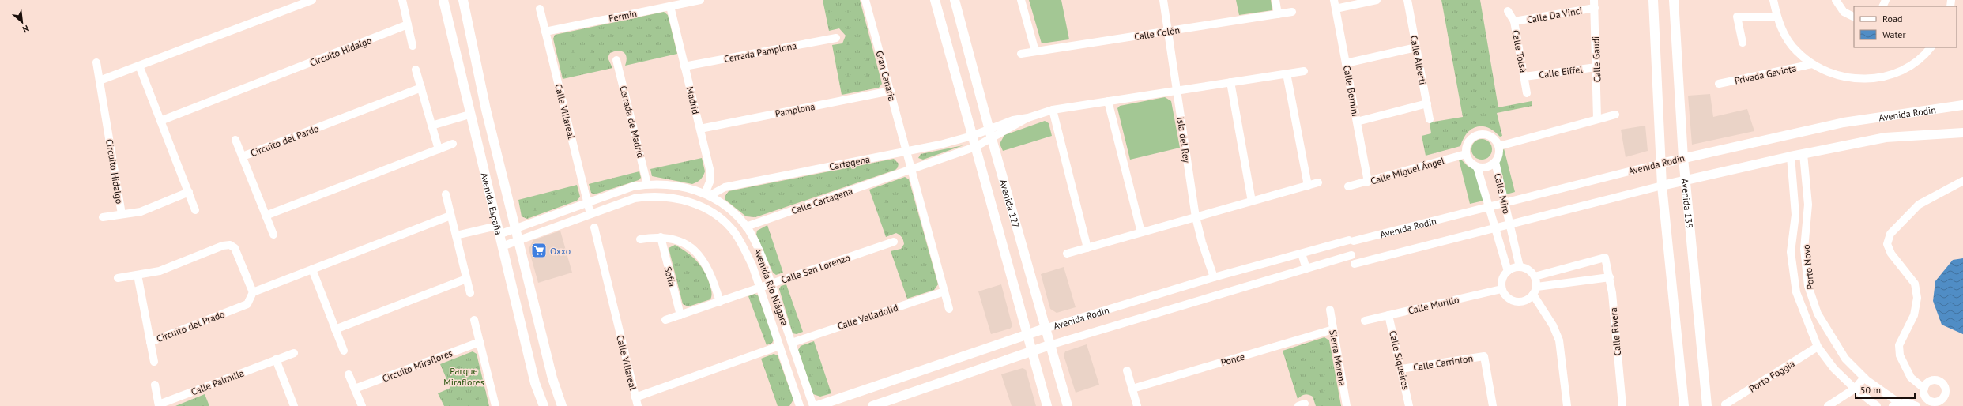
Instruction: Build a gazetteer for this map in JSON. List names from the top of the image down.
{
  "streets": {
    "main road": [
      "Avenida Rodin",
      "Avenida 135",
      "Avenida España",
      "Avenida 127"
    ],
    "street": [
      "Calle Da Vinci",
      "Fermin",
      "Calle Colón",
      "Circuito Hidalgo",
      "Calle Tolsá",
      "Cerrada Pamplona",
      "Calle Gaudi",
      "Calle Alberti",
      "Calle Eiffel",
      "Privada Gaviota",
      "Gran Canaria",
      "Calle Bernini",
      "Madrid",
      "Pamplona",
      "Calle Villareal",
      "Cerrada de Madrid",
      "Isla del Rey",
      "Circuito del Pardo",
      "Cartagena",
      "Calle Miguel Ángel",
      "Calle Miro",
      "Calle Cartagena",
      "Porto Novo",
      "Calle San Lorenzo",
      "Sofía",
      "Avenida Río Niágara",
      "Calle Murillo",
      "Calle Valladolid",
      "Circuito del Prado",
      "Calle Rivera",
      "Sierra Morena",
      "Ponce",
      "Calle Siqueiros",
      "Calle Carrinton",
      "Circuito Miraflores",
      "Porto Foggia",
      "Calle Palmilla"
    ]
  },
  "crossings": [
    ["Calle Da Vinci", "Calle Tolsá"],
    ["Calle Da Vinci", "Calle Gaudi"],
    ["Fermin", "Madrid"],
    ["Fermin", "Calle Villareal"],
    ["Calle Colón", "Isla del Rey"],
    ["Calle Tolsá", "Calle Eiffel"],
    ["Cerrada Pamplona", "Madrid"],
    ["Calle Gaudi", "Calle Eiffel"],
    ["Gran Canaria", "Pamplona"],
    ["Gran Canaria", "Cartagena"],
    ["Gran Canaria", "Calle Cartagena"],
    ["Calle Bernini", "Calle Miguel Ángel"],
    ["Madrid", "Pamplona"],
    ["Madrid", "Cartagena"],
    ["Madrid", "Avenida Río Niágara"],
    ["Calle Villareal", "Avenida Río Niágara"],
    ["Avenida Rodin", "Isla del Rey"],
    ["Avenida Rodin", "Calle Miro"],
    ["Avenida Rodin", "Avenida 135"],
    ["Avenida Rodin", "Avenida 127"],
    ["Cerrada de Madrid", "Avenida Río Niágara"],
    ["Cartagena", "Avenida 127"],
    ["Cartagena", "Avenida Río Niágara"],
    ["Calle Miguel Ángel", "Calle Miro"],
    ["Calle Miro", "Calle Murillo"],
    ["Calle Miro", "Calle Rivera"],
    ["Calle Cartagena", "Avenida Río Niágara"],
    ["Avenida España", "Avenida Río Niágara"],
    ["Porto Novo", "Porto Foggia"],
    ["Calle San Lorenzo", "Sofía"],
    ["Calle San Lorenzo", "Avenida Río Niágara"],
    ["Avenida Río Niágara", "Calle Valladolid"],
    ["Calle Murillo", "Calle Rivera"],
    ["Calle Murillo", "Calle Siqueiros"],
    ["Sierra Morena", "Ponce"],
    ["Calle Siqueiros", "Calle Carrinton"]
  ],
  "parks": ["Parque Miraflores"],
  "places": {
    "supermarket": ["Oxxo"]
  },
  "legend": ["Road", "Water"],
  "scale_bar": "50 m",
  "north": "bottom right"
}
